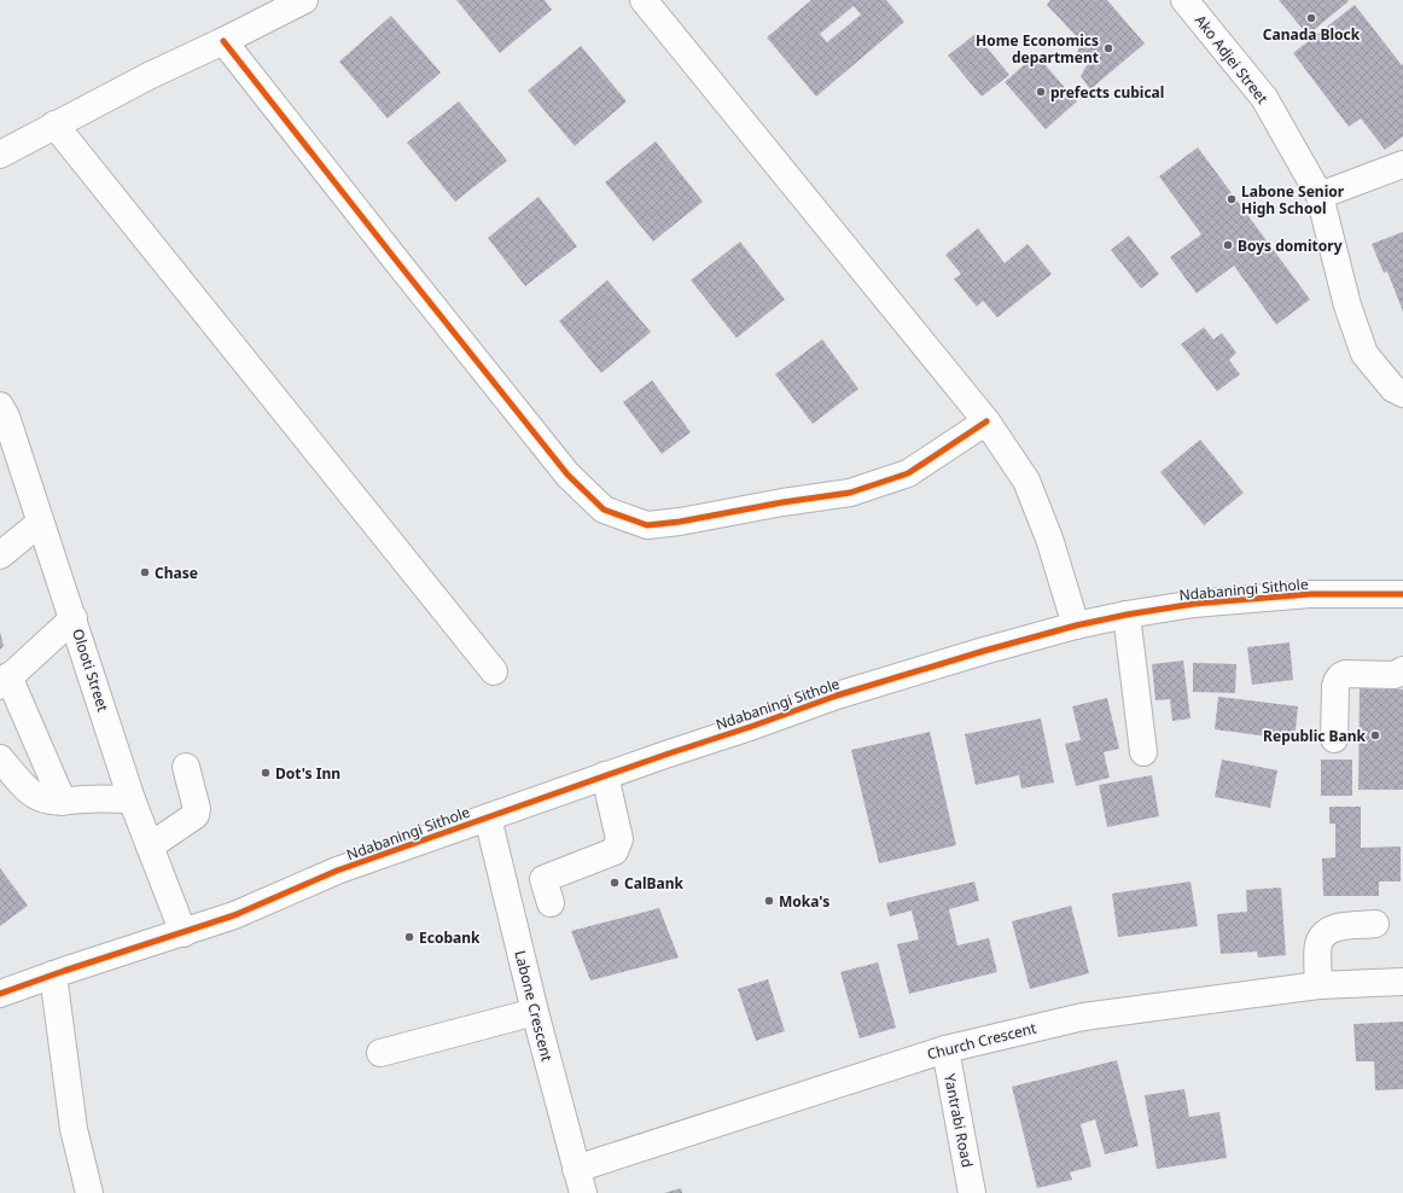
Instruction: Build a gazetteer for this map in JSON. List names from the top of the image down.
{
  "streets": {
    "street": [
      "Ako Adjei Street",
      "Ndabaningi Sithole",
      "Olooti Street",
      "Labone Crescent",
      "Church Crescent",
      "Yantrabi Road"
    ]
  },
  "crossings": [
    ["Ndabaningi Sithole", "Olooti Street"],
    ["Ndabaningi Sithole", "Labone Crescent"],
    ["Labone Crescent", "Church Crescent"],
    ["Church Crescent", "Yantrabi Road"]
  ],
  "places": [
    "Canada Block",
    "Home Economics department",
    "prefects cubical",
    "Labone Senior High School",
    "Boys domitory",
    "Chase",
    "Republic Bank",
    "Dot's Inn",
    "CalBank",
    "Moka's",
    "Ecobank"
  ]
}
